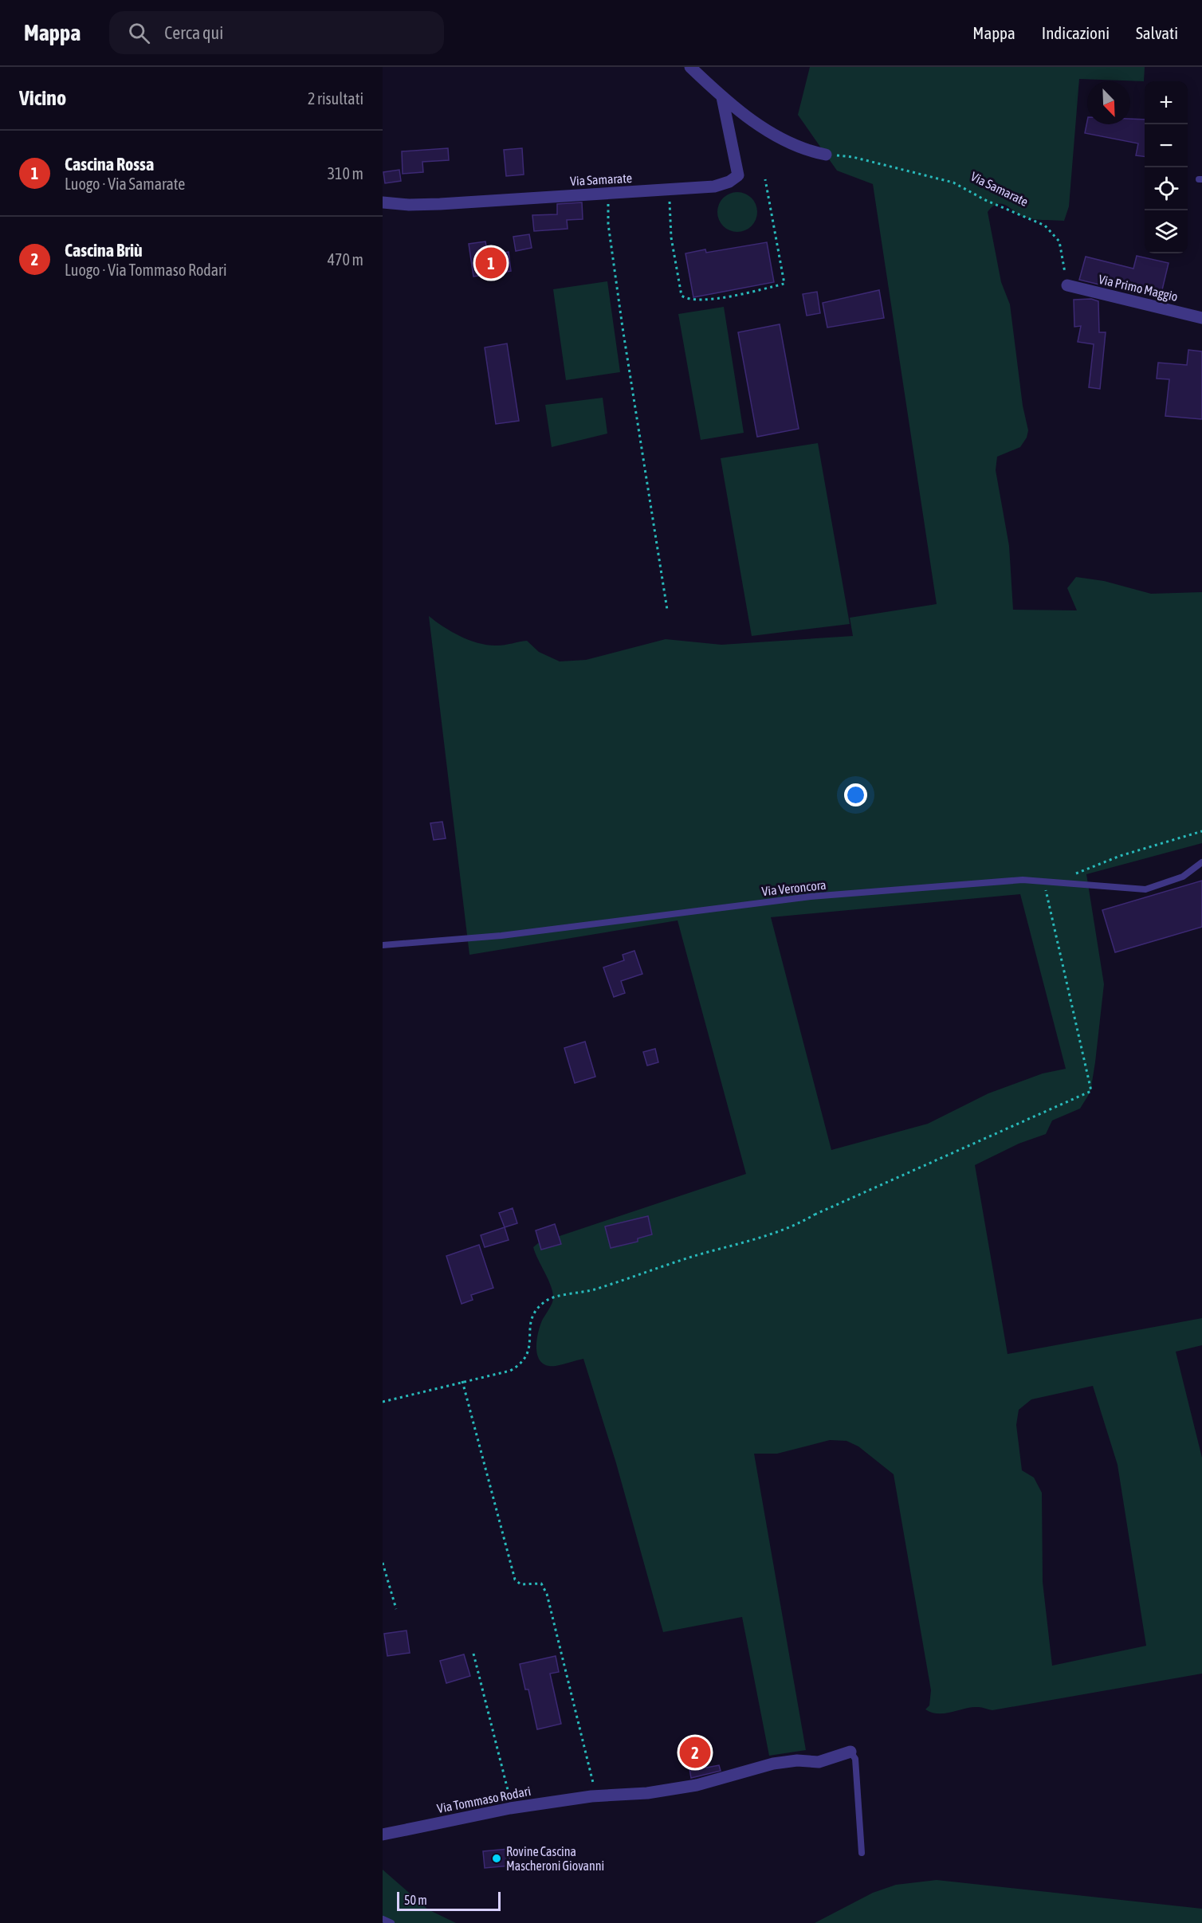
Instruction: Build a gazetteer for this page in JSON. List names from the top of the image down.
{
  "streets": {
    "street": ["Via Samarate", "Via Primo Maggio", "Via Tommaso Rodari"],
    "lane": ["Via Veroncora"]
  },
  "crossings": [
    ["Via Samarate", "Via Primo Maggio"]
  ],
  "places": ["Rovine Cascina Mascheroni Giovanni"],
  "scale_bar": "50 m",
  "north": "bottom right",
  "page": {
    "header": "Mappa",
    "search": "Cerca qui",
    "nav": ["Mappa", "Indicazioni", "Salvati"],
    "heading": ["Vicino", "2 risultati"],
    "map_buttons": ["+", "−"],
    "list": [
      {
        "mark": "1",
        "name": "Cascina Rossa",
        "note": "Luogo · Via Samarate",
        "value": "310 m"
      },
      {
        "mark": "2",
        "name": "Cascina Briù",
        "note": "Luogo · Via Tommaso Rodari",
        "value": "470 m"
      }
    ],
    "pins": ["1", "2"],
    "scale": "50 m"
  }
}
